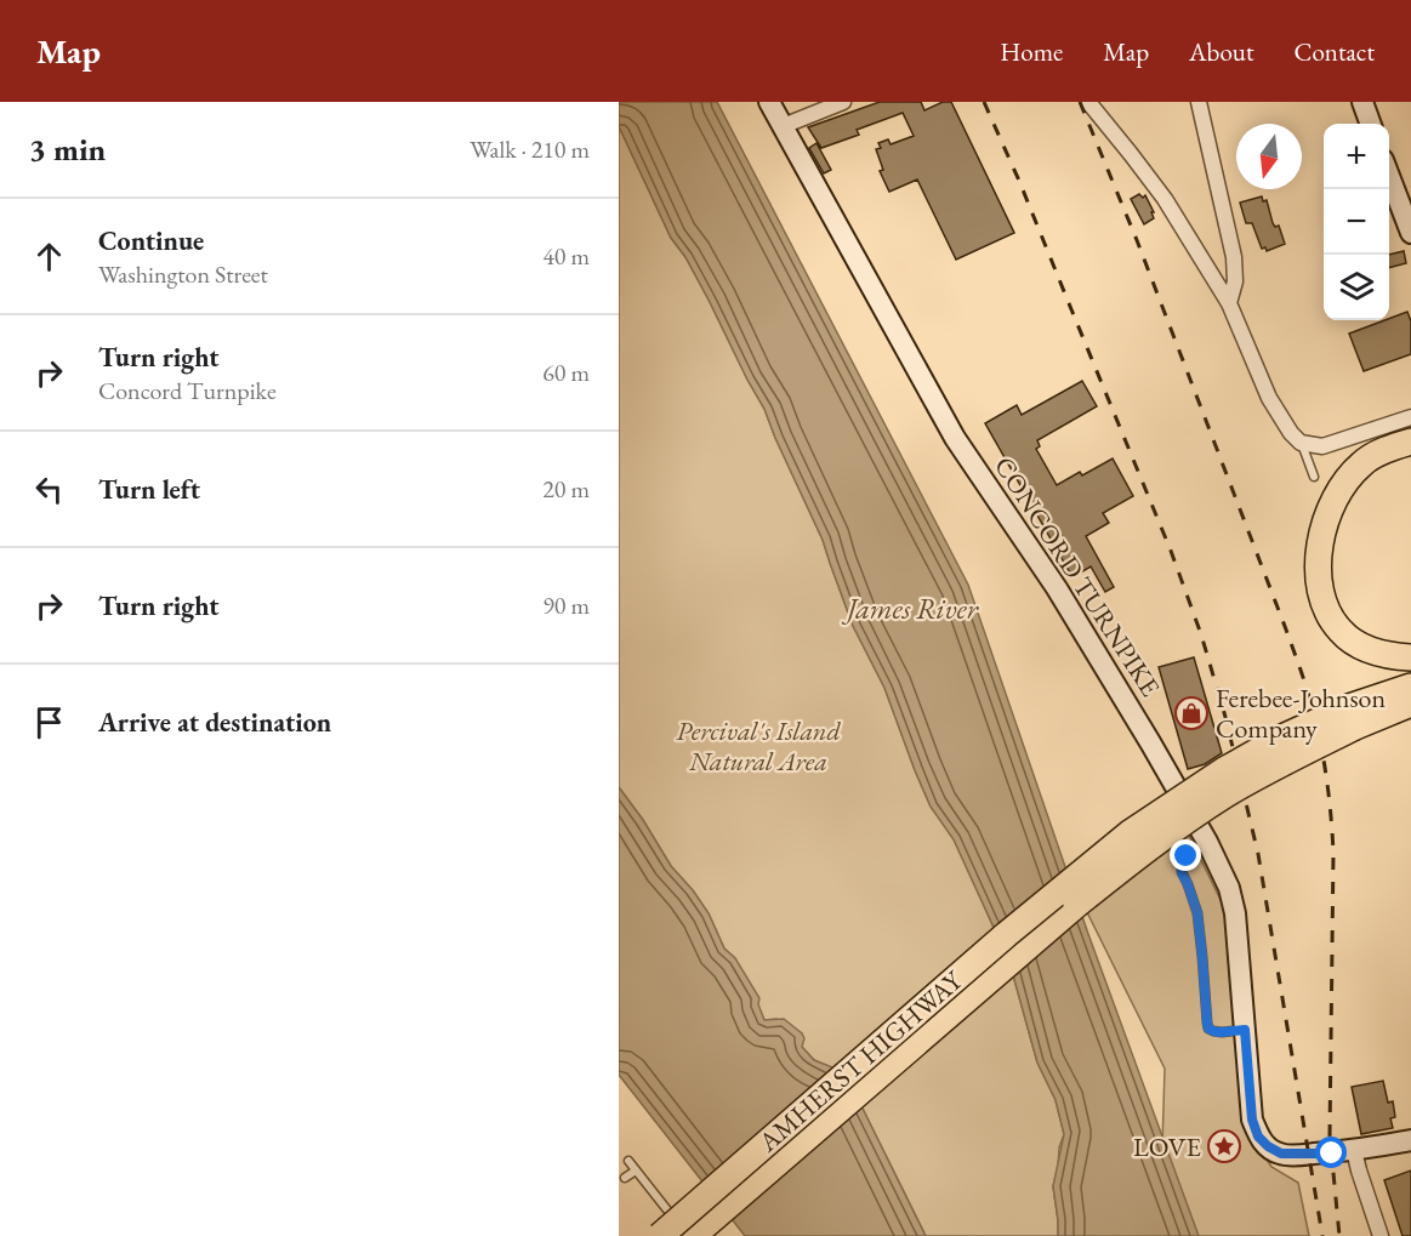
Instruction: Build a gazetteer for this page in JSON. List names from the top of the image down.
{
  "streets": {
    "highway": ["AMHERST HIGHWAY"],
    "street": ["CONCORD TURNPIKE"]
  },
  "water": ["James River"],
  "parks": ["Percival's Island Natural Area"],
  "places": {
    "shop": ["Ferebee-Johnson Company"],
    "place": ["LOVE"]
  },
  "north": "bottom",
  "page": {
    "header": "Map",
    "nav": [
      "Home",
      "Map",
      "About",
      "Contact"
    ],
    "heading": ["3 min", "Walk · 210 m"],
    "map_buttons": ["+", "−"],
    "list": [
      ["Continue", "Washington Street", "40 m"],
      ["Turn right", "Concord Turnpike", "60 m"],
      ["Turn left", "20 m"],
      ["Turn right", "90 m"],
      "Arrive at destination"
    ]
  }
}
